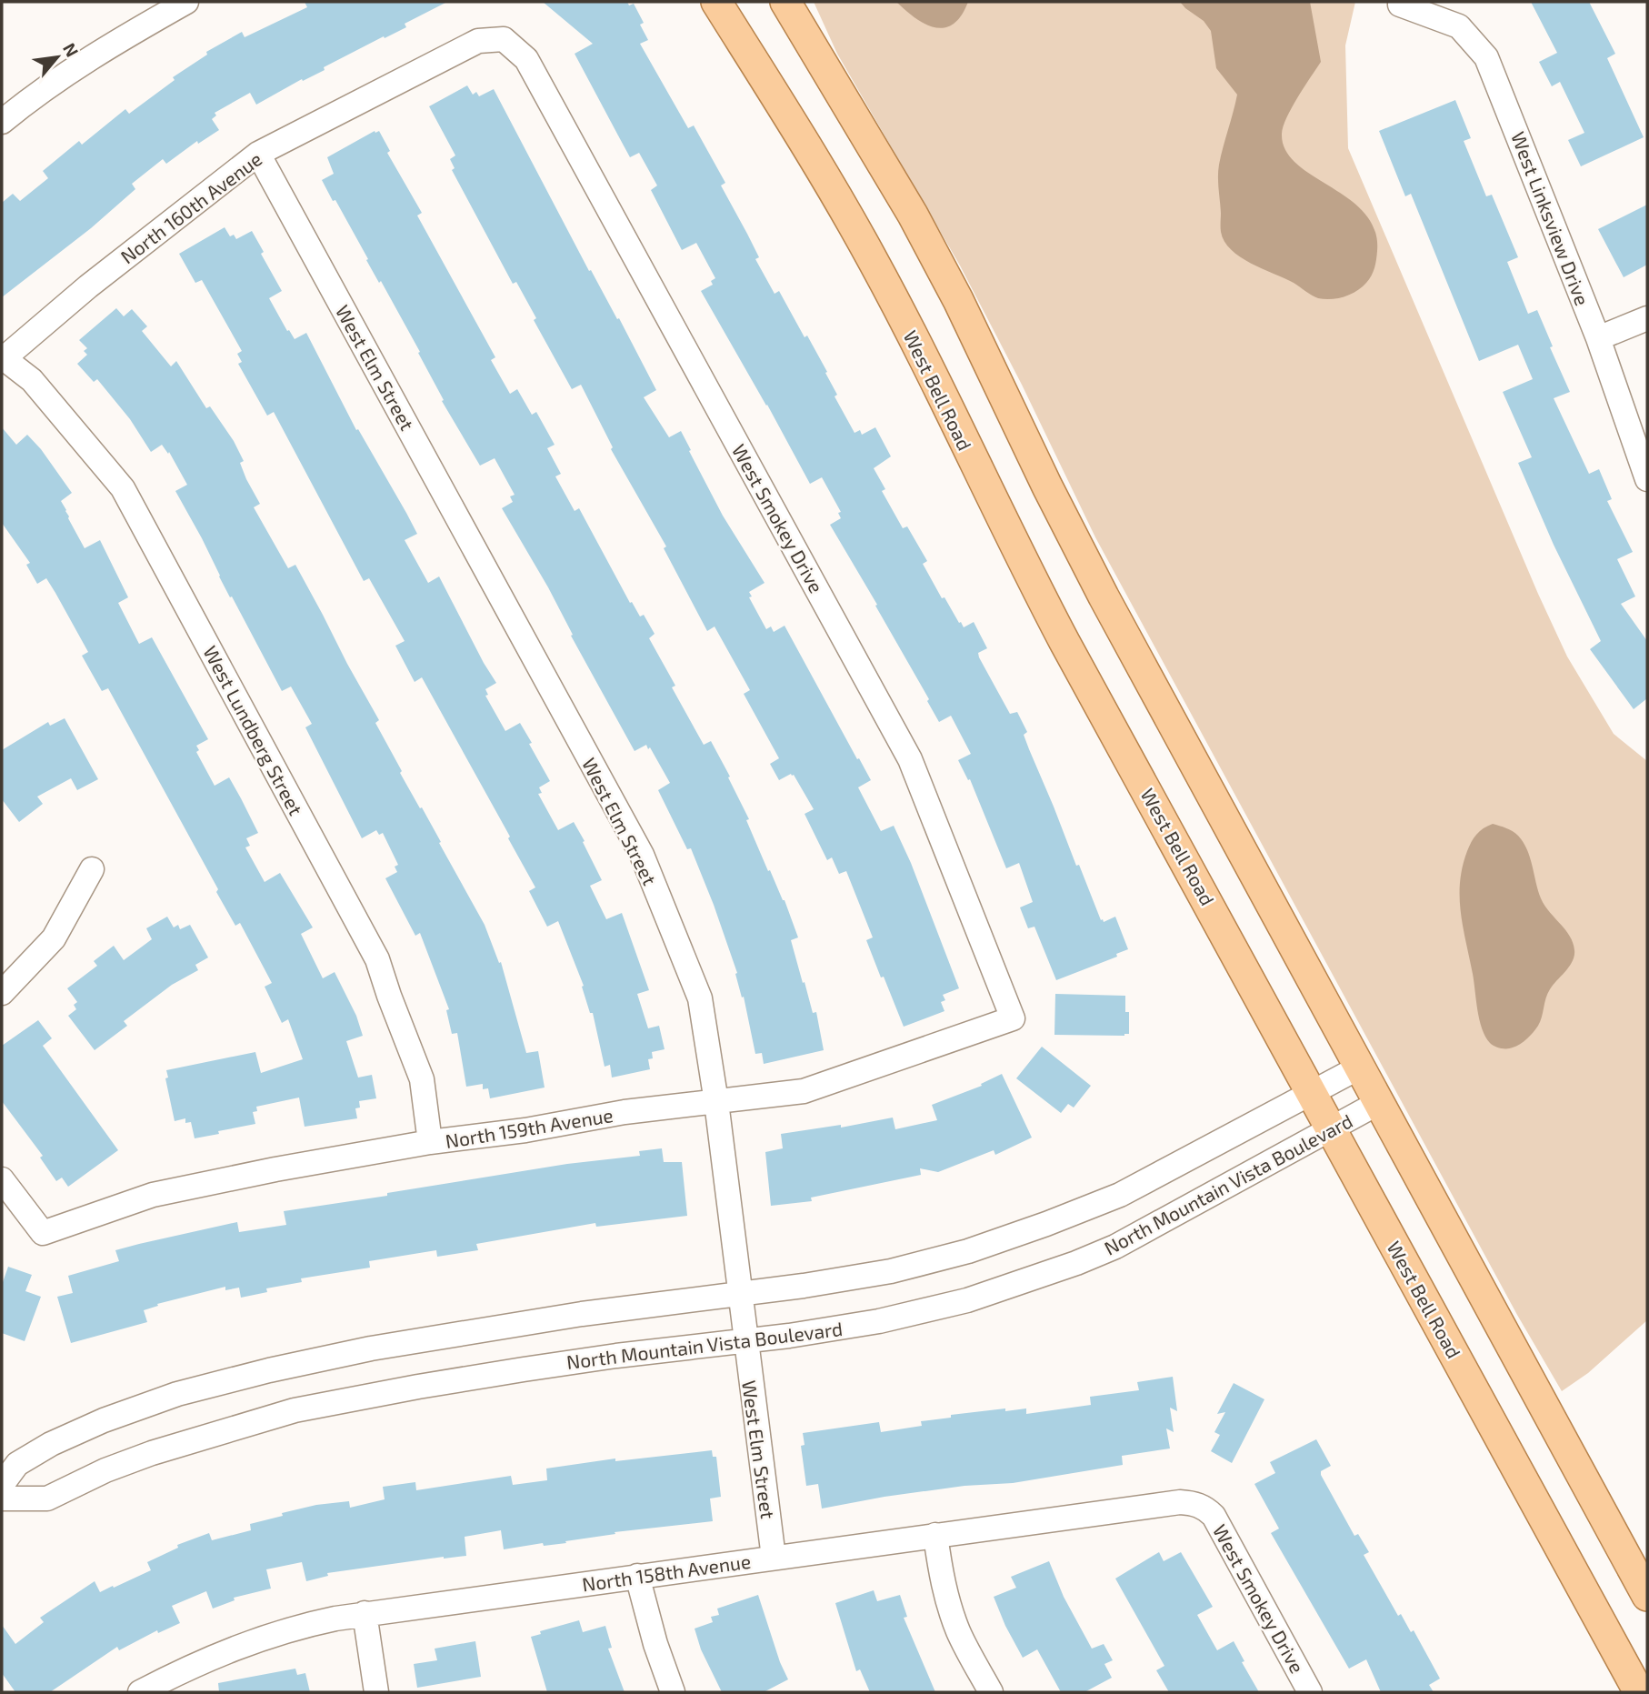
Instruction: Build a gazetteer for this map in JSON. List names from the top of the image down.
{
  "streets": {
    "main road": ["West Bell Road"],
    "street": [
      "North 160th Avenue",
      "West Linksview Drive",
      "West Elm Street",
      "West Smokey Drive",
      "West Lundberg Street",
      "North 159th Avenue",
      "North Mountain Vista Boulevard",
      "North 158th Avenue"
    ]
  },
  "crossings": [
    ["North 160th Avenue", "West Elm Street"],
    ["North 160th Avenue", "West Smokey Drive"],
    ["North 160th Avenue", "West Lundberg Street"],
    ["West Elm Street", "North 159th Avenue"],
    ["West Elm Street", "North Mountain Vista Boulevard"],
    ["West Elm Street", "North 158th Avenue"],
    ["West Bell Road", "North Mountain Vista Boulevard"],
    ["West Smokey Drive", "North 159th Avenue"],
    ["West Smokey Drive", "North 158th Avenue"],
    ["West Lundberg Street", "North 159th Avenue"]
  ],
  "north": "top right"
}
